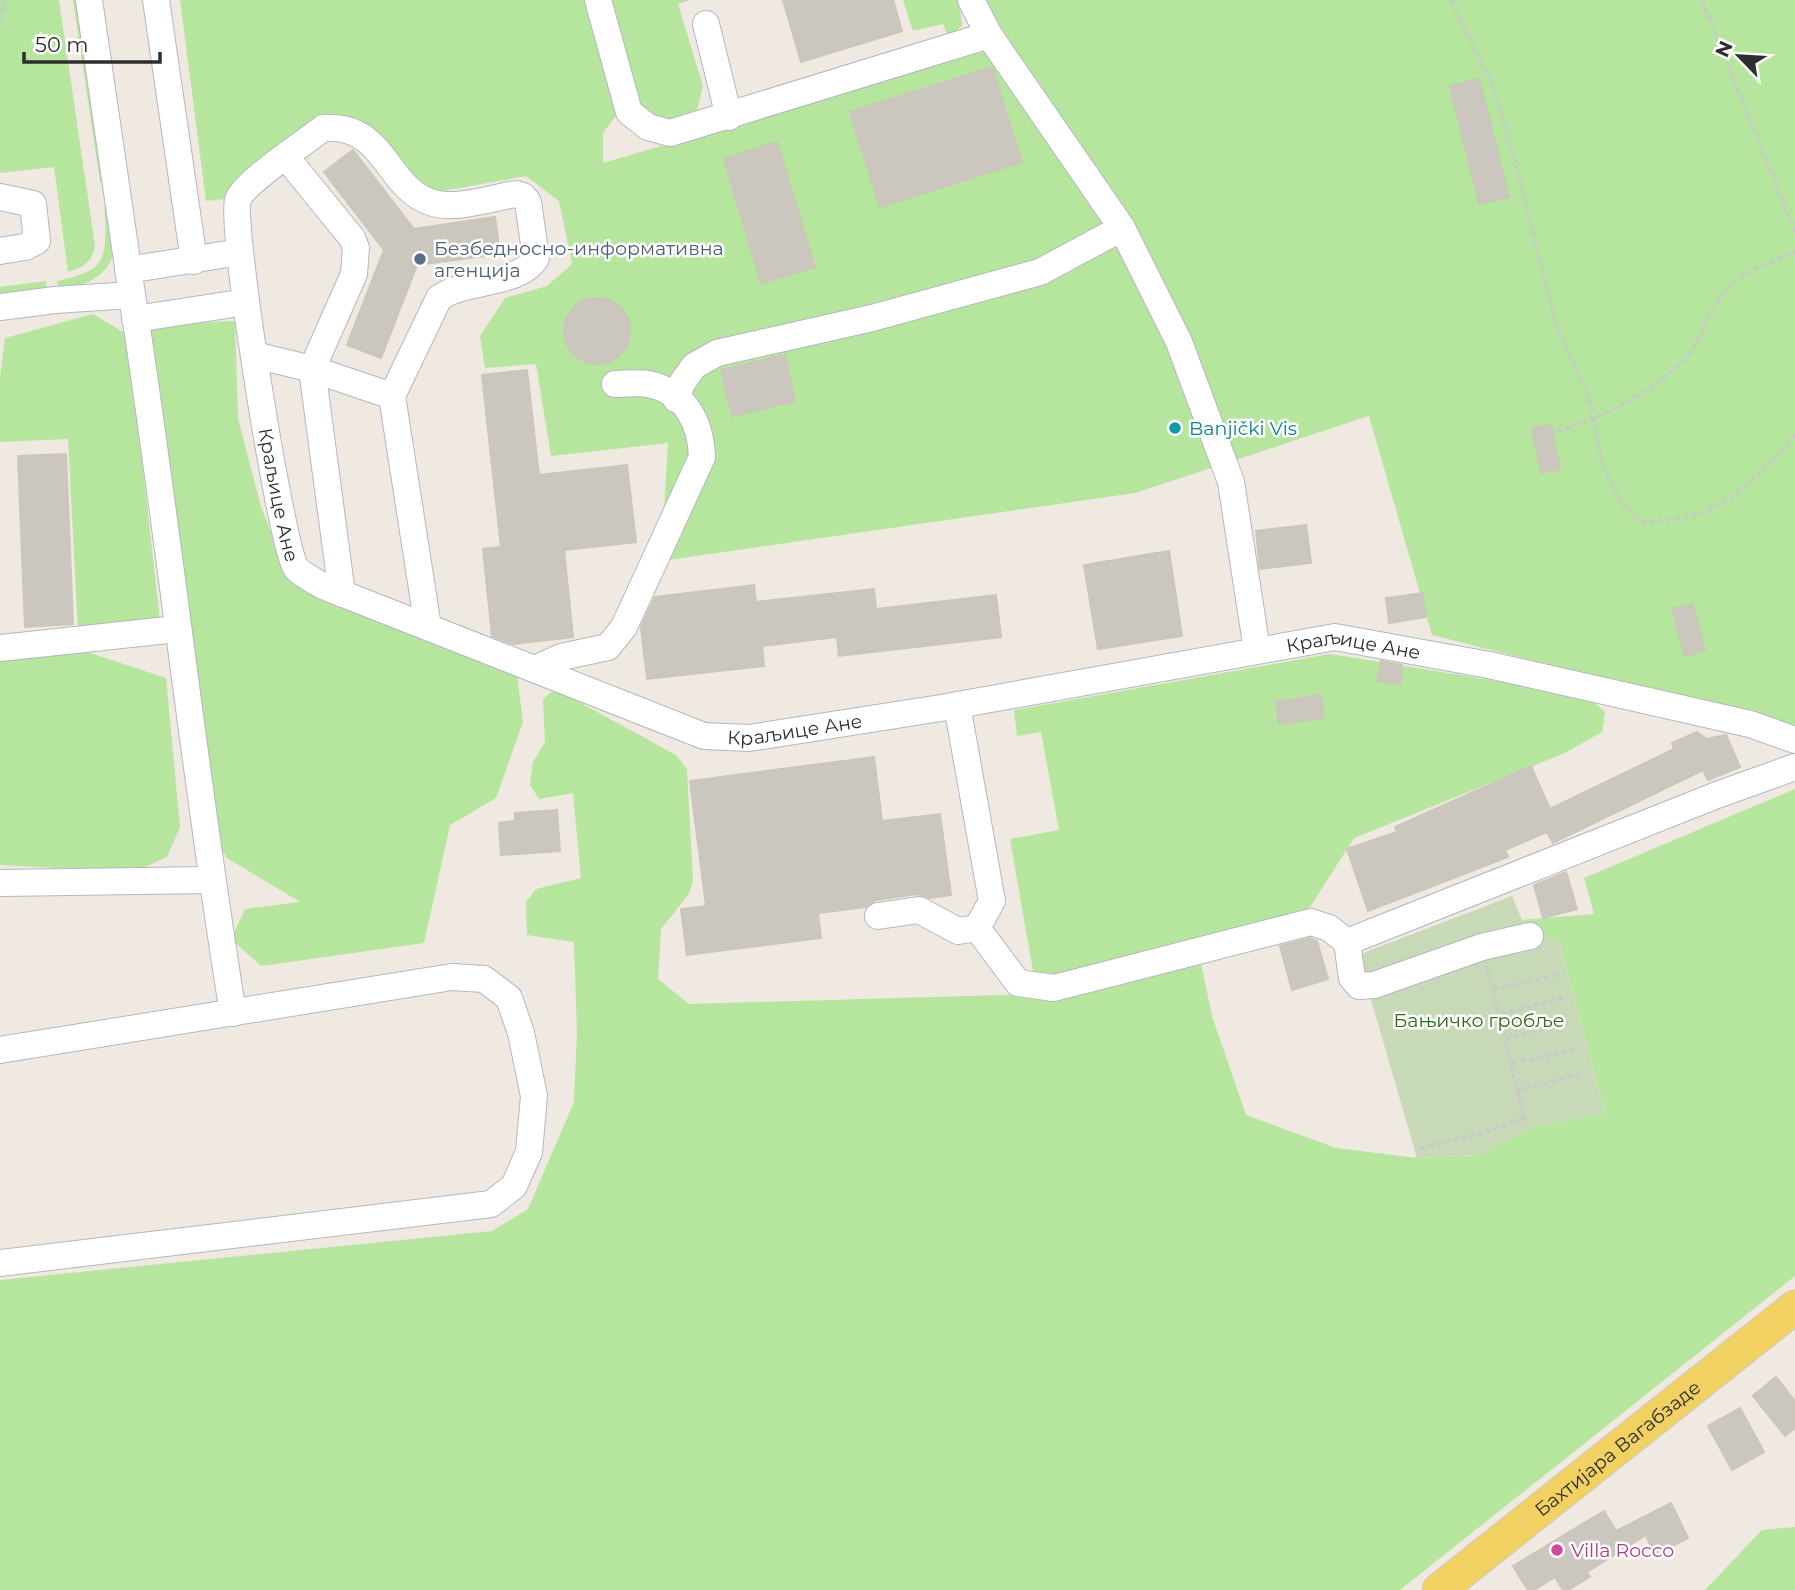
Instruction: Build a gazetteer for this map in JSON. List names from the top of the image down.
{
  "streets": {
    "main road": ["Бахтијара Вагабзаде"],
    "street": ["Краљице Ане"]
  },
  "parks": ["Бањичко гробље"],
  "places": ["Безбедносно-информативна агенција", "Banjički Vis", "Villa Rocco"],
  "scale_bar": "50 m",
  "north": "top left"
}
